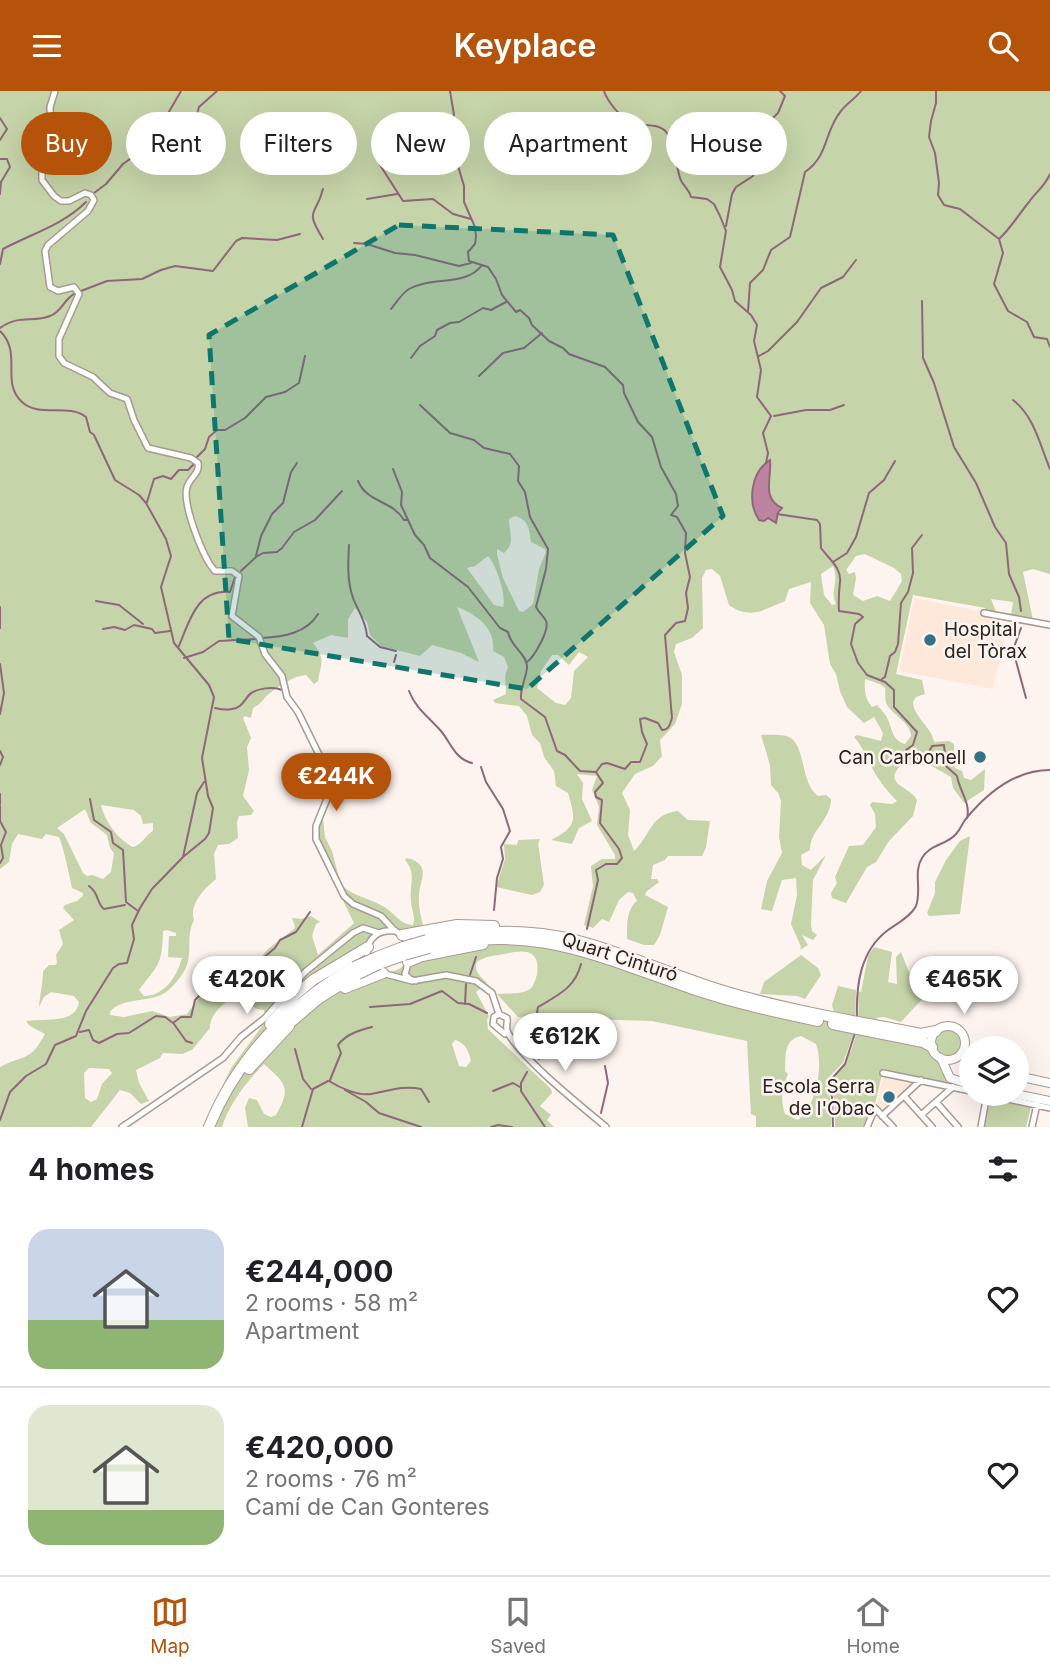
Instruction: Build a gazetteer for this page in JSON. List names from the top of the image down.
{
  "streets": {
    "highway": ["Quart Cinturó"]
  },
  "places": ["Hospital del Tòrax", "Can Carbonell", "Escola Serra de l'Obac"],
  "page": {
    "header": "Keyplace",
    "chip": [
      "Buy",
      "Rent",
      "Filters",
      "New",
      "Apartment",
      "House"
    ],
    "price": [
      "€244K",
      "€420K",
      "€465K",
      "€612K"
    ],
    "heading": "4 homes",
    "list": [
      {
        "name": "€244,000",
        "note": "2 rooms · 58 m² · Apartment"
      },
      {
        "name": "€420,000",
        "note": "2 rooms · 76 m² · Camí de Can Gonteres"
      }
    ],
    "tabs": ["Map", "Saved", "Home"]
  }
}
